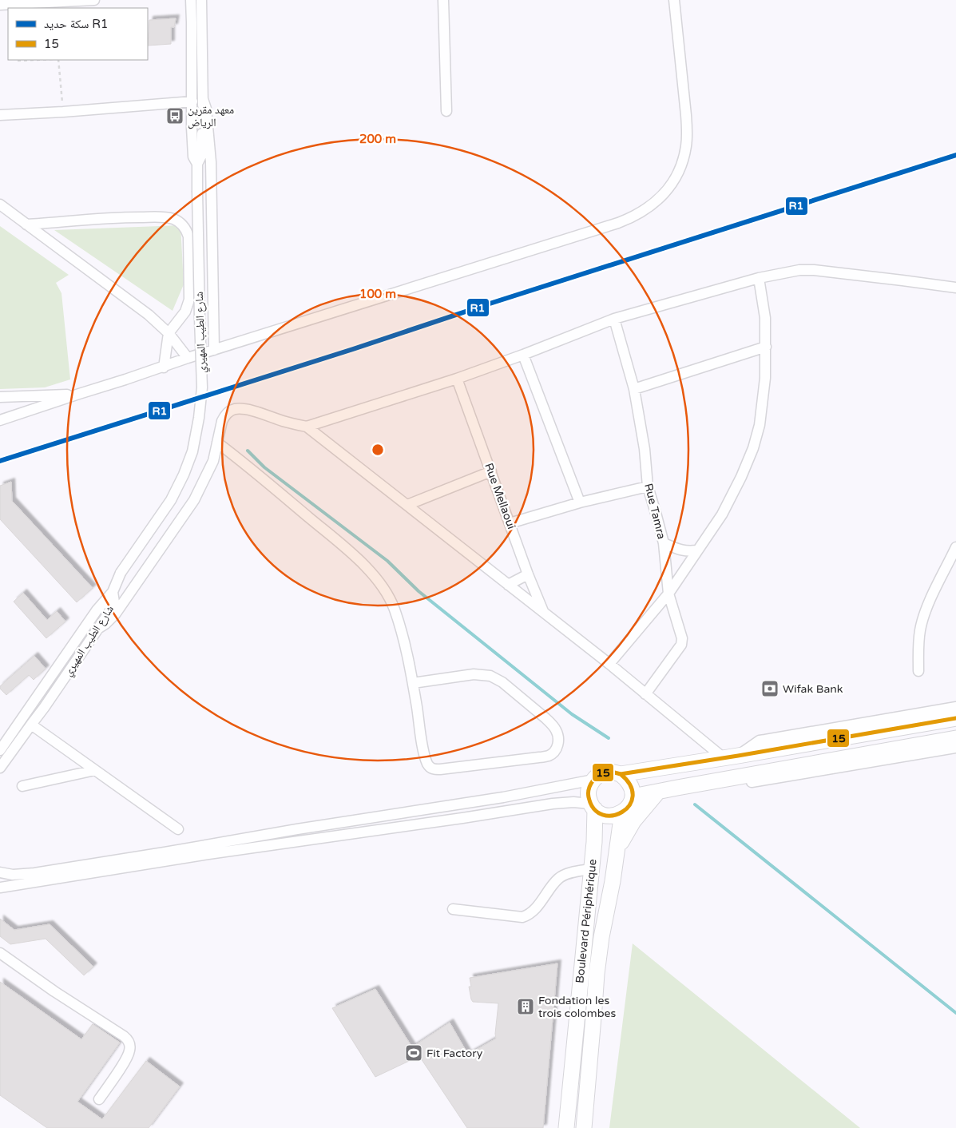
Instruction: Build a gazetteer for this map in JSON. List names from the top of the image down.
{
  "streets": {
    "highway": ["Boulevard Périphérique"],
    "street": ["شارع الطيب المهيري", "Rue Mellaoui", "Rue Tamra"]
  },
  "places": {
    "bus stop": ["معهد مقرين الرياض"],
    "bank": ["Wifak Bank"],
    "building": ["Fondation les trois colombes"],
    "sports": ["Fit Factory"]
  },
  "lines": ["rail line R1", "transit line 15"],
  "legend": ["سكة حديد R1", "15"],
  "rings": ["200 m", "100 m"]
}
